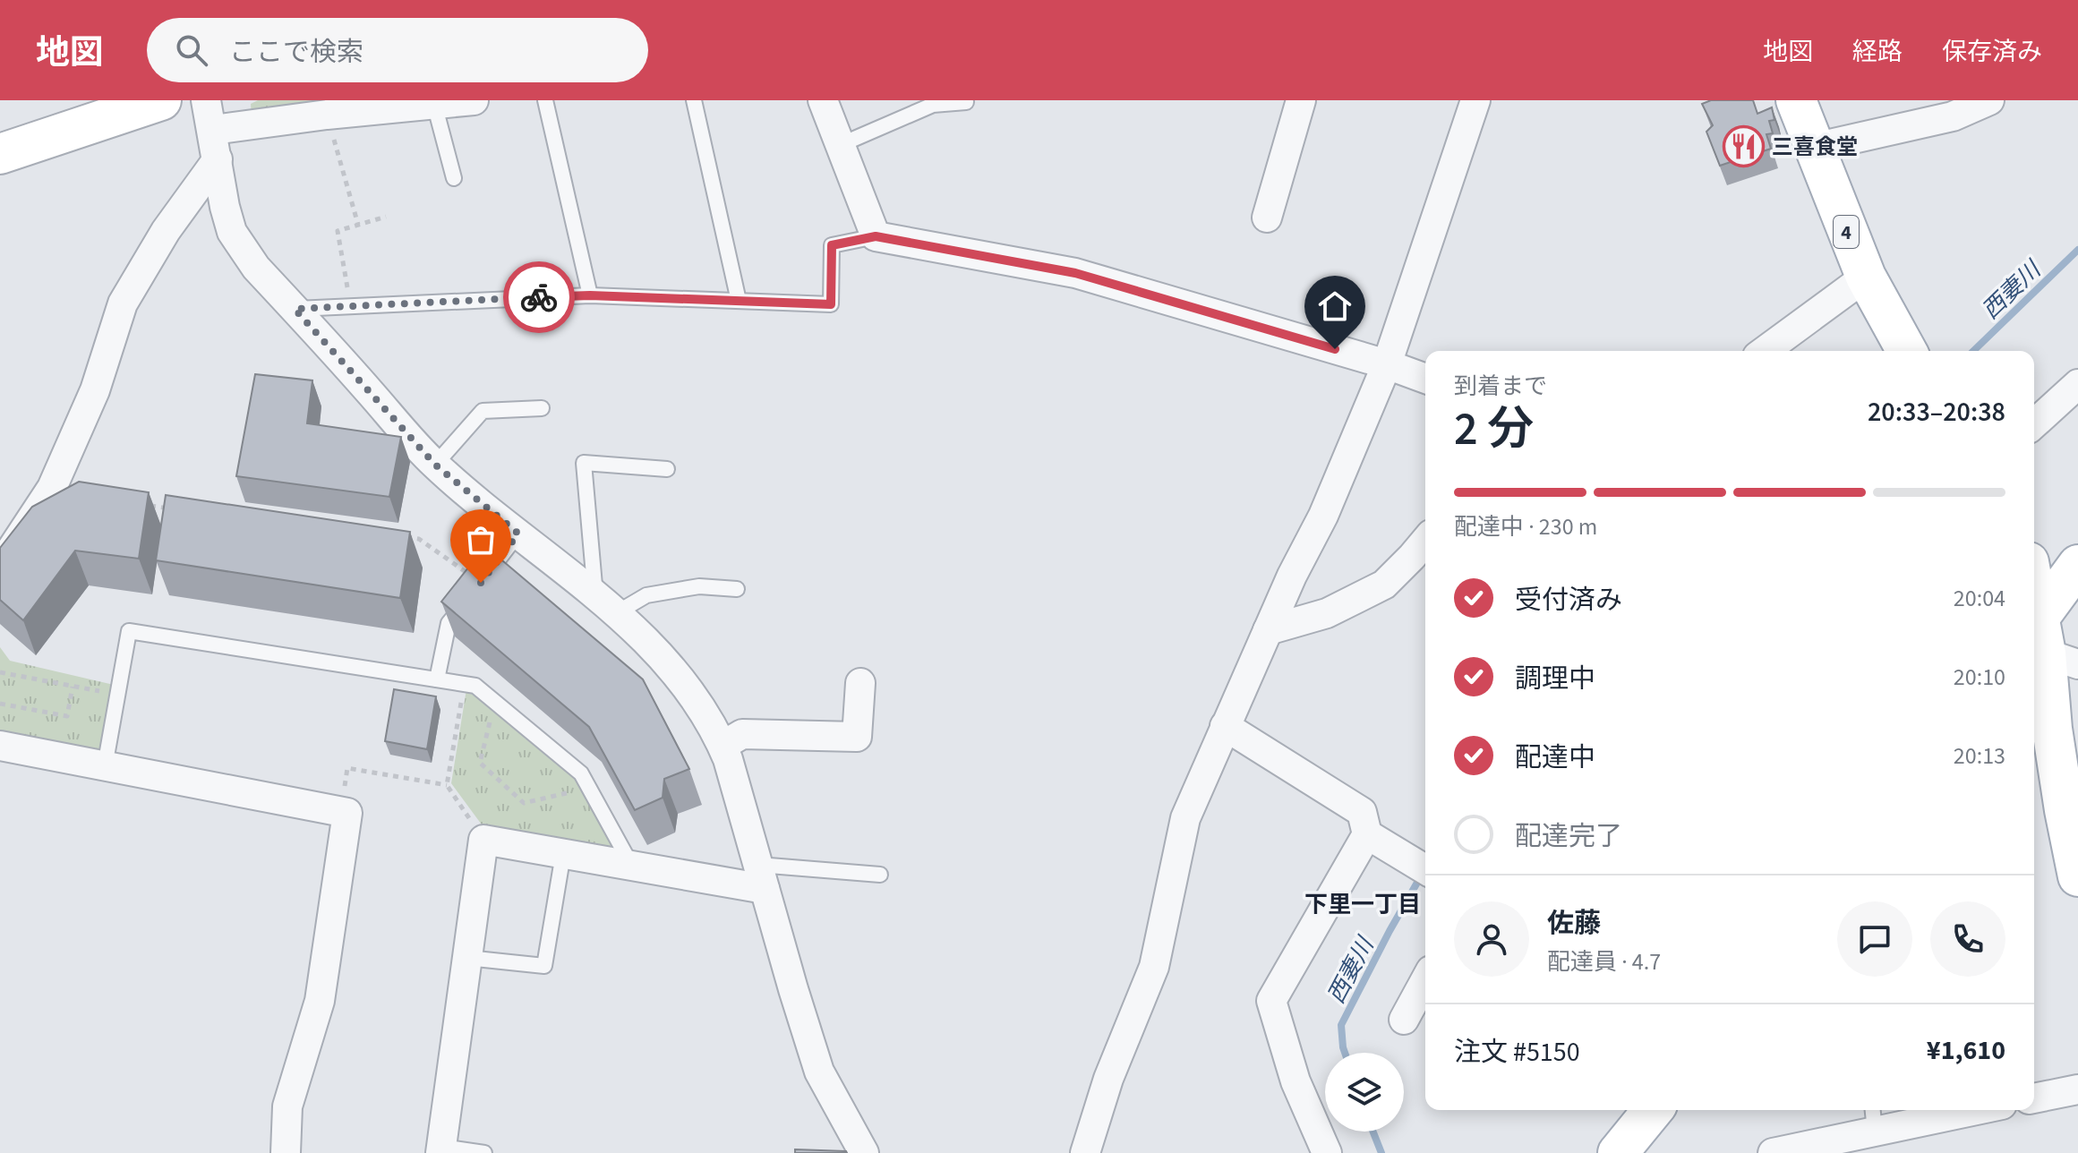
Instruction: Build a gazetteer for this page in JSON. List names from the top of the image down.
{
  "streets": {
    "main road": ["4"]
  },
  "districts": ["下里一丁目"],
  "water": ["西妻川"],
  "places": {
    "restaurant": ["三喜食堂"]
  },
  "page": {
    "header": "地図",
    "search": "ここで検索",
    "nav": ["地図", "経路", "保存済み"],
    "heading": ["2 分", "到着まで", "20:33–20:38"],
    "panel": [
      "佐藤",
      "配達員 · 4.7",
      "注文 #5150",
      "¥1,610"
    ],
    "bar": "配達中 · 230 m",
    "list": [
      ["受付済み", "20:04"],
      ["調理中", "20:10"],
      ["配達中", "20:13"],
      "配達完了"
    ]
  }
}
